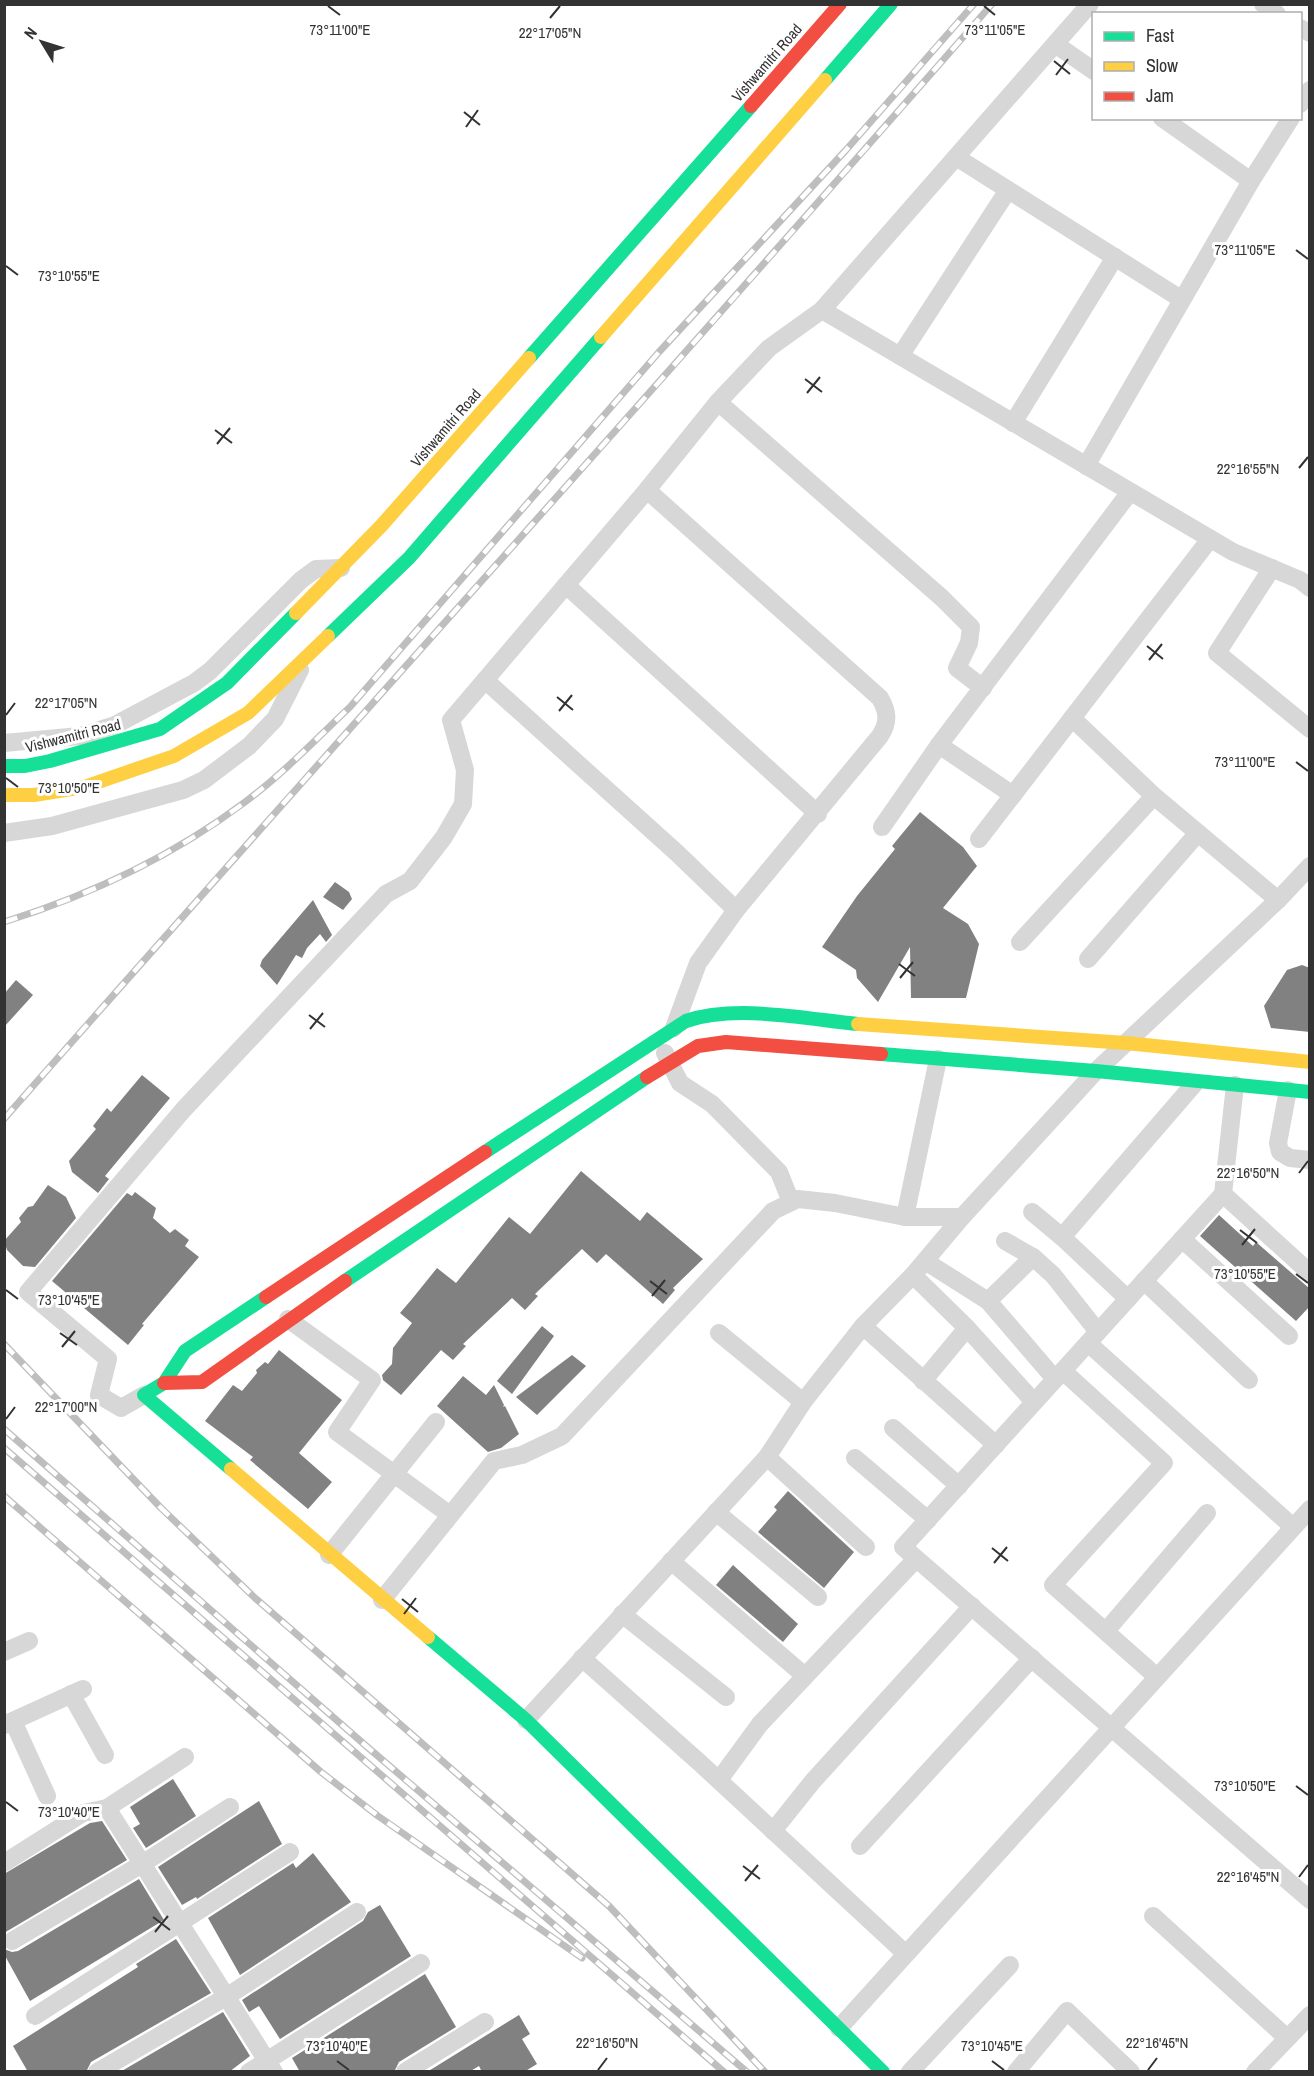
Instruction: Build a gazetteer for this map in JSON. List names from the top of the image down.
{
  "streets": {
    "street": ["Vishwamitri Road"]
  },
  "legend": ["Fast", "Slow", "Jam"],
  "north": "top left",
  "coordinates": [
    "73°11'05\"E",
    "73°11'00\"E",
    "22°17'05\"N",
    "73°10'55\"E",
    "22°16'55\"N",
    "73°10'50\"E",
    "22°16'50\"N",
    "73°10'45\"E",
    "22°17'00\"N",
    "73°10'40\"E",
    "22°16'45\"N"
  ]
}
